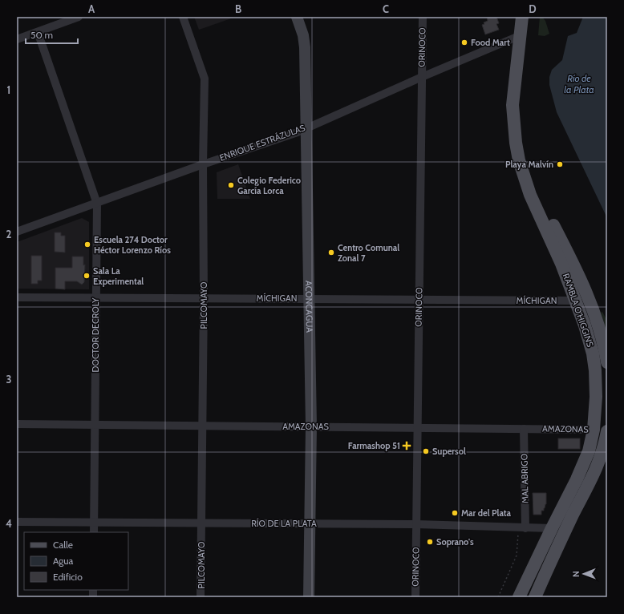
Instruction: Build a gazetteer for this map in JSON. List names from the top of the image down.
{
  "streets": {
    "main road": ["RAMBLA O'HIGGINS"],
    "street": [
      "ORINOCO",
      "ENRIQUE ESTRÁZULAS",
      "MÍCHIGAN",
      "PILCOMAYO",
      "ACONCAGUA",
      "DOCTOR DECROLY",
      "AMAZONAS",
      "MAL ABRIGO",
      "RÍO DE LA PLATA"
    ]
  },
  "crossings": [
    ["ORINOCO", "ENRIQUE ESTRÁZULAS"],
    ["ORINOCO", "MÍCHIGAN"],
    ["ORINOCO", "AMAZONAS"],
    ["ORINOCO", "RÍO DE LA PLATA"],
    ["ENRIQUE ESTRÁZULAS", "PILCOMAYO"],
    ["ENRIQUE ESTRÁZULAS", "ACONCAGUA"],
    ["ENRIQUE ESTRÁZULAS", "RAMBLA O'HIGGINS"],
    ["ENRIQUE ESTRÁZULAS", "DOCTOR DECROLY"],
    ["MÍCHIGAN", "PILCOMAYO"],
    ["MÍCHIGAN", "ACONCAGUA"],
    ["MÍCHIGAN", "RAMBLA O'HIGGINS"],
    ["MÍCHIGAN", "DOCTOR DECROLY"],
    ["PILCOMAYO", "AMAZONAS"],
    ["PILCOMAYO", "RÍO DE LA PLATA"],
    ["ACONCAGUA", "AMAZONAS"],
    ["ACONCAGUA", "RÍO DE LA PLATA"],
    ["RAMBLA O'HIGGINS", "AMAZONAS"],
    ["RAMBLA O'HIGGINS", "RÍO DE LA PLATA"],
    ["DOCTOR DECROLY", "AMAZONAS"],
    ["DOCTOR DECROLY", "RÍO DE LA PLATA"],
    ["AMAZONAS", "MAL ABRIGO"],
    ["MAL ABRIGO", "RÍO DE LA PLATA"]
  ],
  "water": ["Río de la Plata"],
  "places": {
    "other": [
      "Food Mart",
      "Playa Malvín",
      "Colegio Federico García Lorca",
      "Escuela 274 Doctor Héctor Lorenzo Ríos",
      "Centro Comunal Zonal 7",
      "Sala La Experimental",
      "Supersol",
      "Mar del Plata",
      "Soprano's"
    ],
    "health": ["Farmashop 51"]
  },
  "legend": ["Calle", "Agua", "Edificio"],
  "scale_bar": "50 m",
  "north": "left",
  "grid": {
    "columns": [
      "A",
      "B",
      "C",
      "D"
    ],
    "rows": [
      "1",
      "2",
      "3",
      "4"
    ]
  }
}
